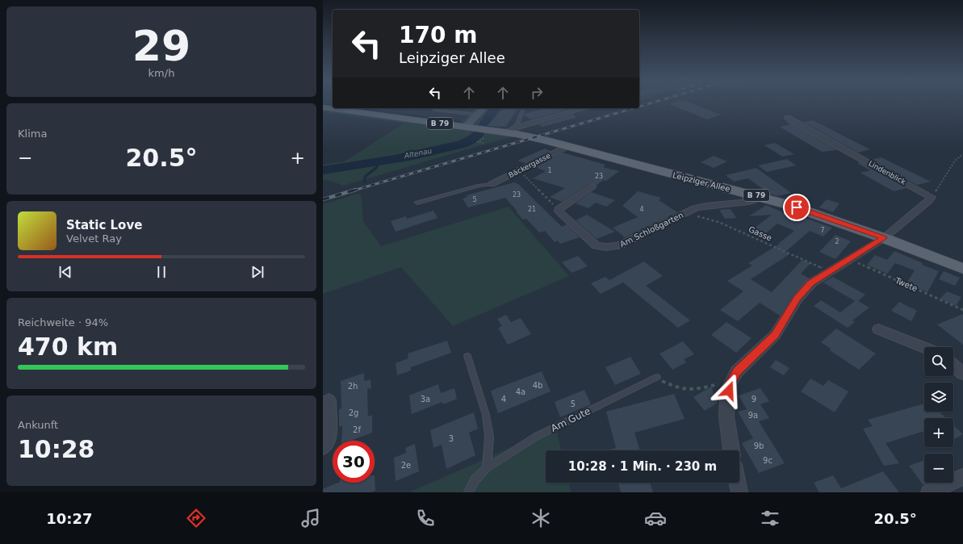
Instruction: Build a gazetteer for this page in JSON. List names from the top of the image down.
{
  "streets": {
    "main road": ["B 79", "Leipziger Allee"],
    "street": ["Bäckergasse", "Lindenblick", "Am Schloßgarten"],
    "lane": ["Am Gute"],
    "path": ["Gasse", "Twete"]
  },
  "crossings": [
    ["B 79", "Leipziger Allee"],
    ["Bäckergasse", "Leipziger Allee"],
    ["Leipziger Allee", "Am Schloßgarten"],
    ["Am Schloßgarten", "Gasse"]
  ],
  "water": ["Altenau"],
  "house_numbers": [
    "1",
    "23",
    "23",
    "5",
    "21",
    "4",
    "7",
    "2",
    "4b",
    "2h",
    "4a",
    "3a",
    "4",
    "9",
    "5",
    "2g",
    "9a",
    "2f",
    "3",
    "9b",
    "9c",
    "2e"
  ],
  "page": {
    "tile": [
      ["29", "km/h"],
      "Klima",
      ["Reichweite · 94%", "470 km"],
      ["Ankunft", "10:28"]
    ],
    "turn": ["170 m", "Leipziger Allee"],
    "heat": ["−", "20.5°", "+"],
    "song": ["Static Love", "Velvet Ray"],
    "map_buttons": ["+", "−"],
    "limit": "30",
    "trip": "10:28 · 1 Min. · 230 m",
    "tabs": ["10:27", "20.5°"]
  }
}
